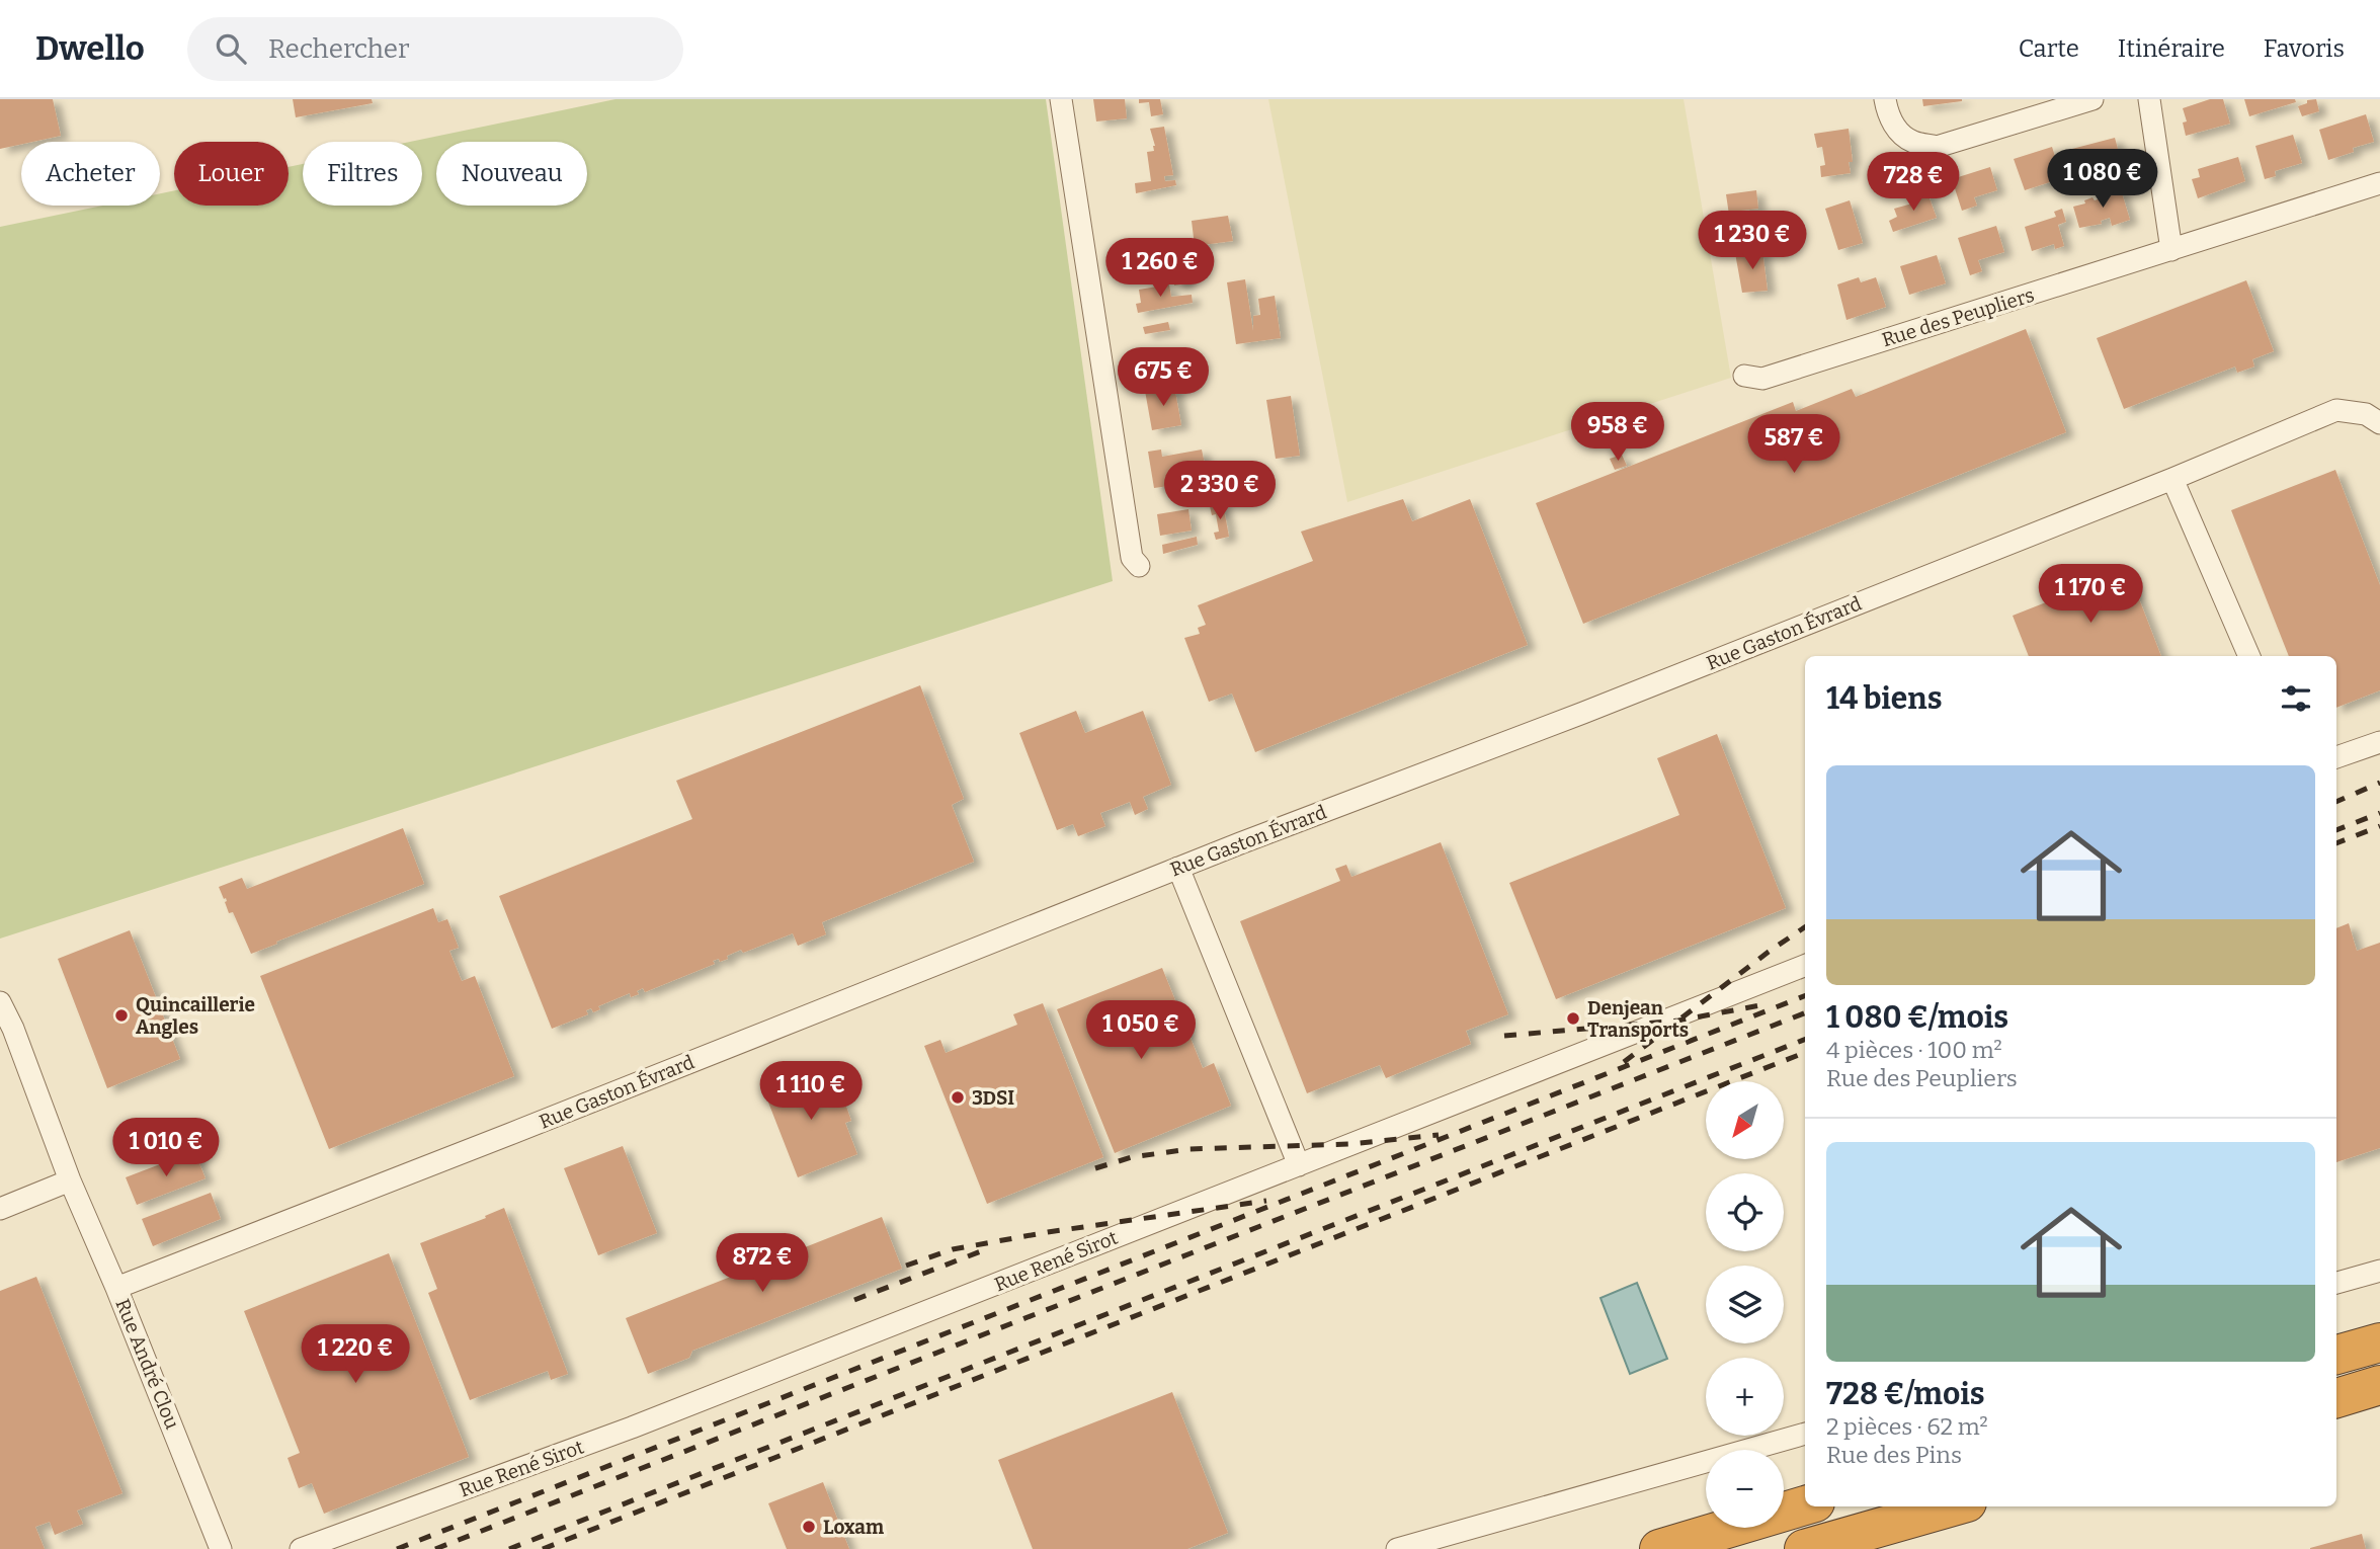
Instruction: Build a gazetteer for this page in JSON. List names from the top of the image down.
{
  "streets": {
    "street": [
      "Rue des Peupliers",
      "Rue Gaston Évrard",
      "Rue René Sirot",
      "Rue André Clou"
    ]
  },
  "crossings": [
    ["Rue Gaston Évrard", "Rue André Clou"]
  ],
  "places": [
    "Quincaillerie Angles",
    "Denjean Transports",
    "3DSI",
    "Loxam"
  ],
  "north": "bottom left",
  "page": {
    "header": "Dwello",
    "search": "Rechercher",
    "nav": ["Carte", "Itinéraire", "Favoris"],
    "chip": [
      "Acheter",
      "Louer",
      "Filtres",
      "Nouveau"
    ],
    "price": [
      "1 080 €",
      "728 €",
      "1 230 €",
      "1 260 €",
      "675 €",
      "958 €",
      "587 €",
      "2 330 €",
      "1 170 €",
      "1 050 €",
      "1 110 €",
      "1 010 €",
      "872 €",
      "1 220 €"
    ],
    "heading": "14 biens",
    "list": [
      {
        "name": "1 080 €/mois",
        "note": "4 pièces · 100 m² · Rue des Peupliers"
      },
      {
        "name": "728 €/mois",
        "note": "2 pièces · 62 m² · Rue des Pins"
      }
    ],
    "map_buttons": ["+", "−"]
  }
}
